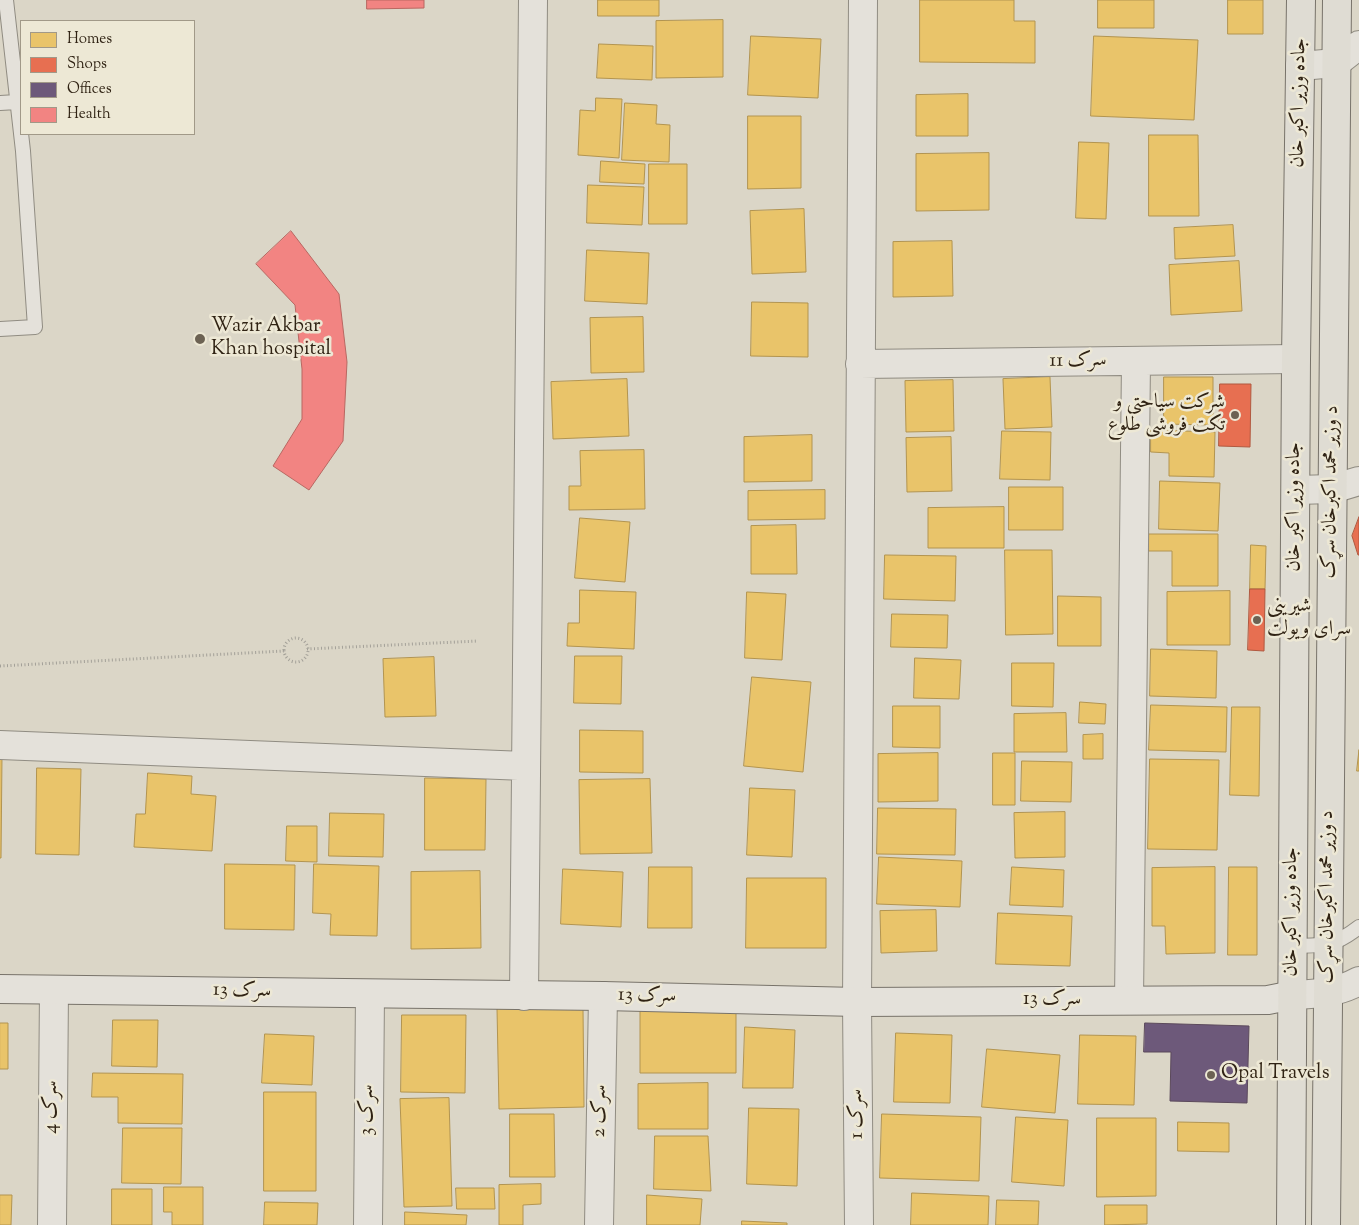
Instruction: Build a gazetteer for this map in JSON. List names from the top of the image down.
{
  "streets": {
    "main road": ["جاده وزیر اکبر خان", "د وزیر محمد اکبرخان سړک"],
    "street": [
      "سرک 11",
      "سرک 13",
      "سرک 4",
      "سرک 3",
      "سرک 2",
      "سرک 1"
    ]
  },
  "crossings": [
    ["جاده وزیر اکبر خان", "سرک 11"],
    ["جاده وزیر اکبر خان", "سرک 13"],
    ["سرک 11", "سرک 1"],
    ["د وزیر محمد اکبرخان سړک", "سرک 13"],
    ["سرک 13", "سرک 4"],
    ["سرک 13", "سرک 3"],
    ["سرک 13", "سرک 2"],
    ["سرک 13", "سرک 1"]
  ],
  "places": [
    "Wazir Akbar Khan hospital",
    "شرکت سیاحتی و تکت فروشی طلوع",
    "شیرینی سرای ویولت",
    "Opal Travels"
  ],
  "legend": [
    "Homes",
    "Shops",
    "Offices",
    "Health"
  ]
}
